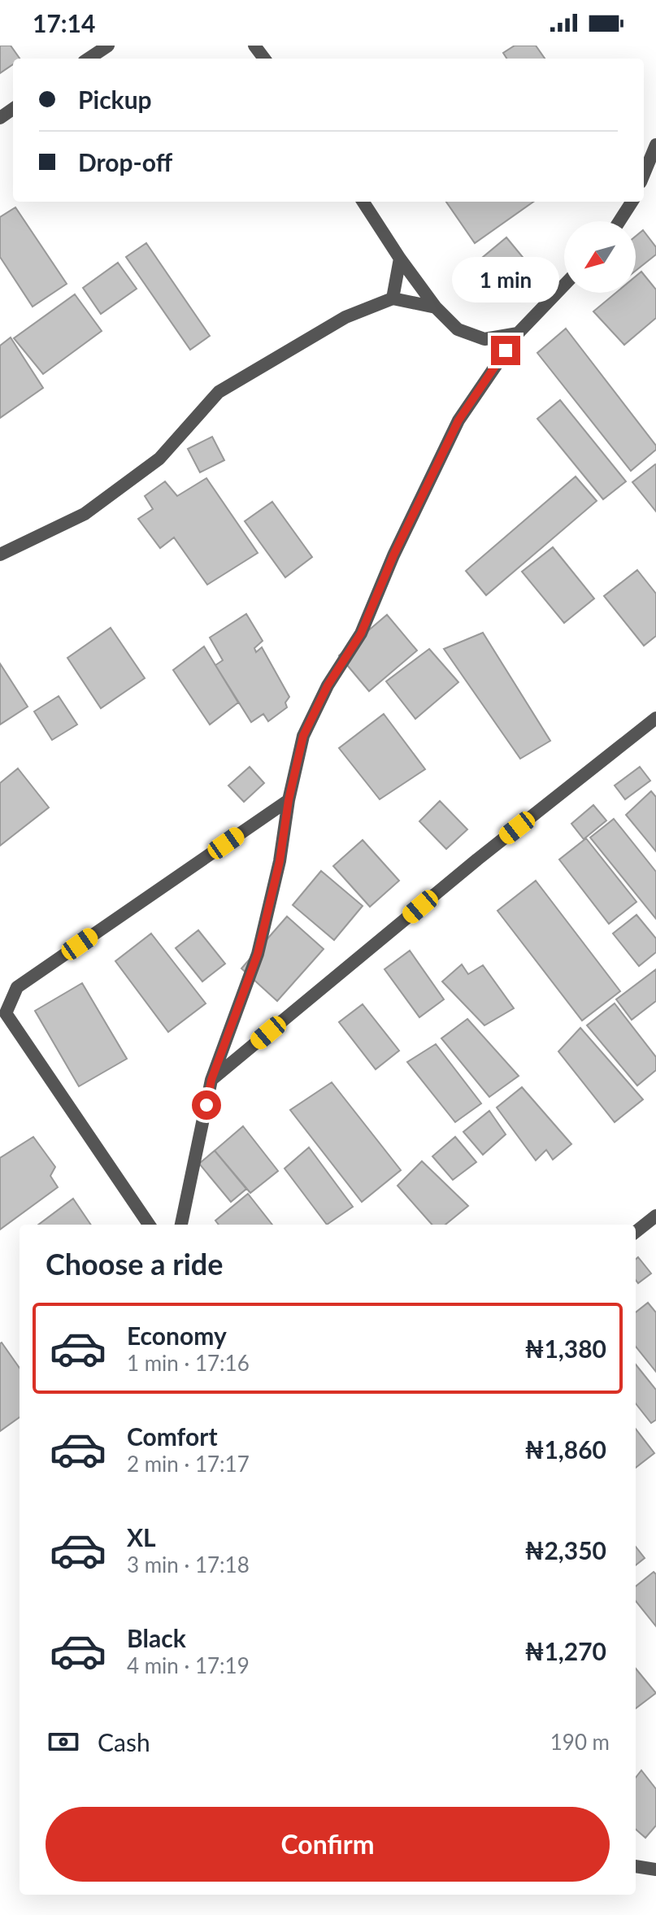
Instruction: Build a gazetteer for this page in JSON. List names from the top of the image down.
{
  "north": "bottom left",
  "page": {
    "status": "17:14",
    "banner": ["Pickup", "Drop-off"],
    "bubble": "1 min",
    "heading": "Choose a ride",
    "list": [
      {
        "name": "Economy",
        "note": "1 min · 17:16",
        "value": "₦1,380"
      },
      {
        "name": "Comfort",
        "note": "2 min · 17:17",
        "value": "₦1,860"
      },
      {
        "name": "XL",
        "note": "3 min · 17:18",
        "value": "₦2,350"
      },
      {
        "name": "Black",
        "note": "4 min · 17:19",
        "value": "₦1,270"
      }
    ],
    "pay": ["Cash", "190 m"],
    "buttons": "Confirm"
  }
}
